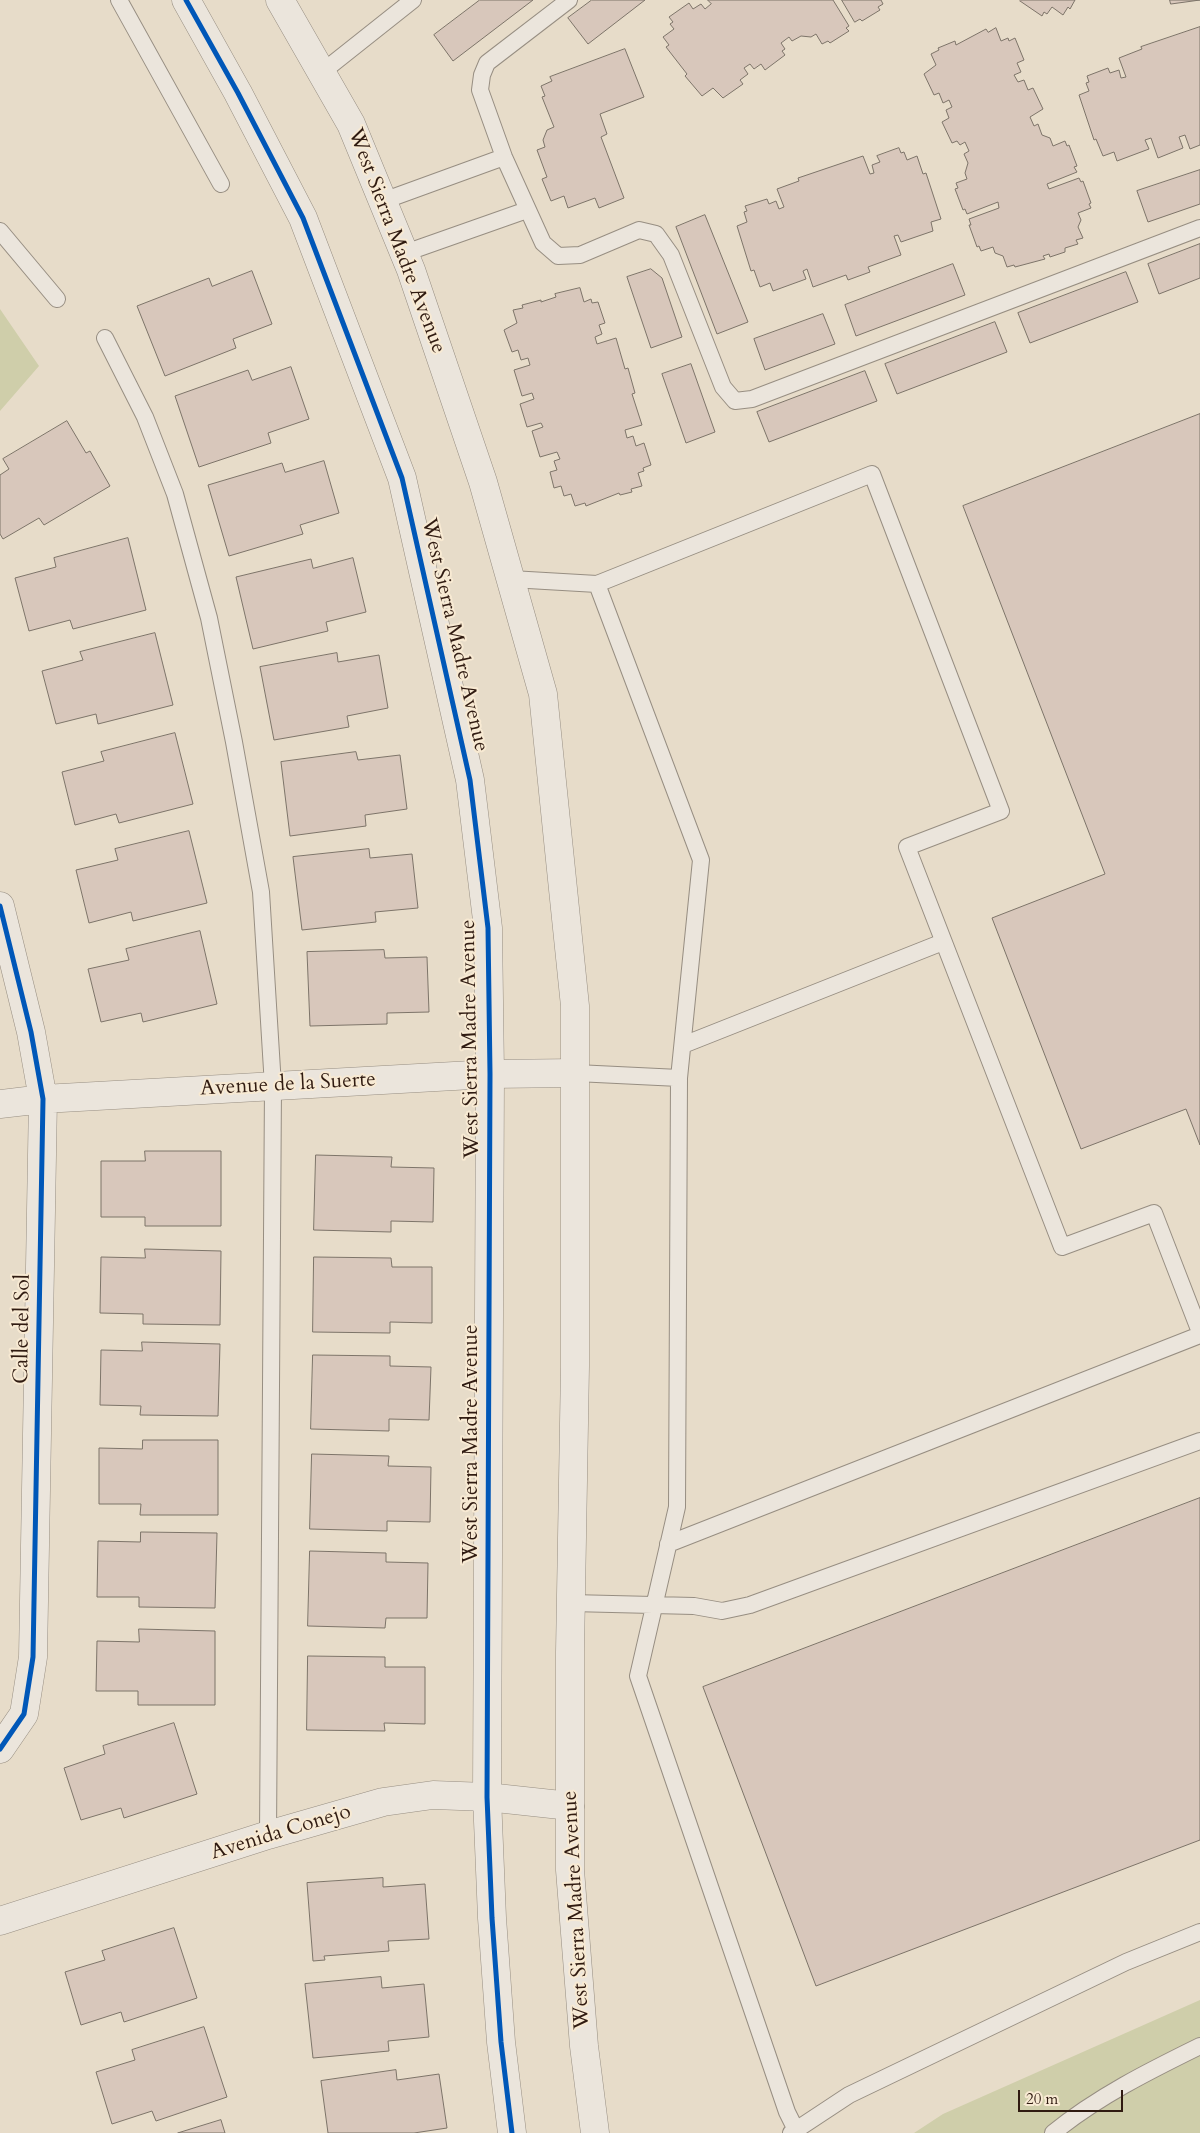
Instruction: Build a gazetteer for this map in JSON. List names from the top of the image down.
{
  "streets": {
    "street": [
      "West Sierra Madre Avenue",
      "Avenue de la Suerte",
      "Calle del Sol",
      "Avenida Conejo"
    ]
  },
  "crossings": [
    ["West Sierra Madre Avenue", "Avenue de la Suerte"],
    ["West Sierra Madre Avenue", "Avenida Conejo"],
    ["Avenue de la Suerte", "Calle del Sol"]
  ],
  "scale_bar": "20 m"
}
